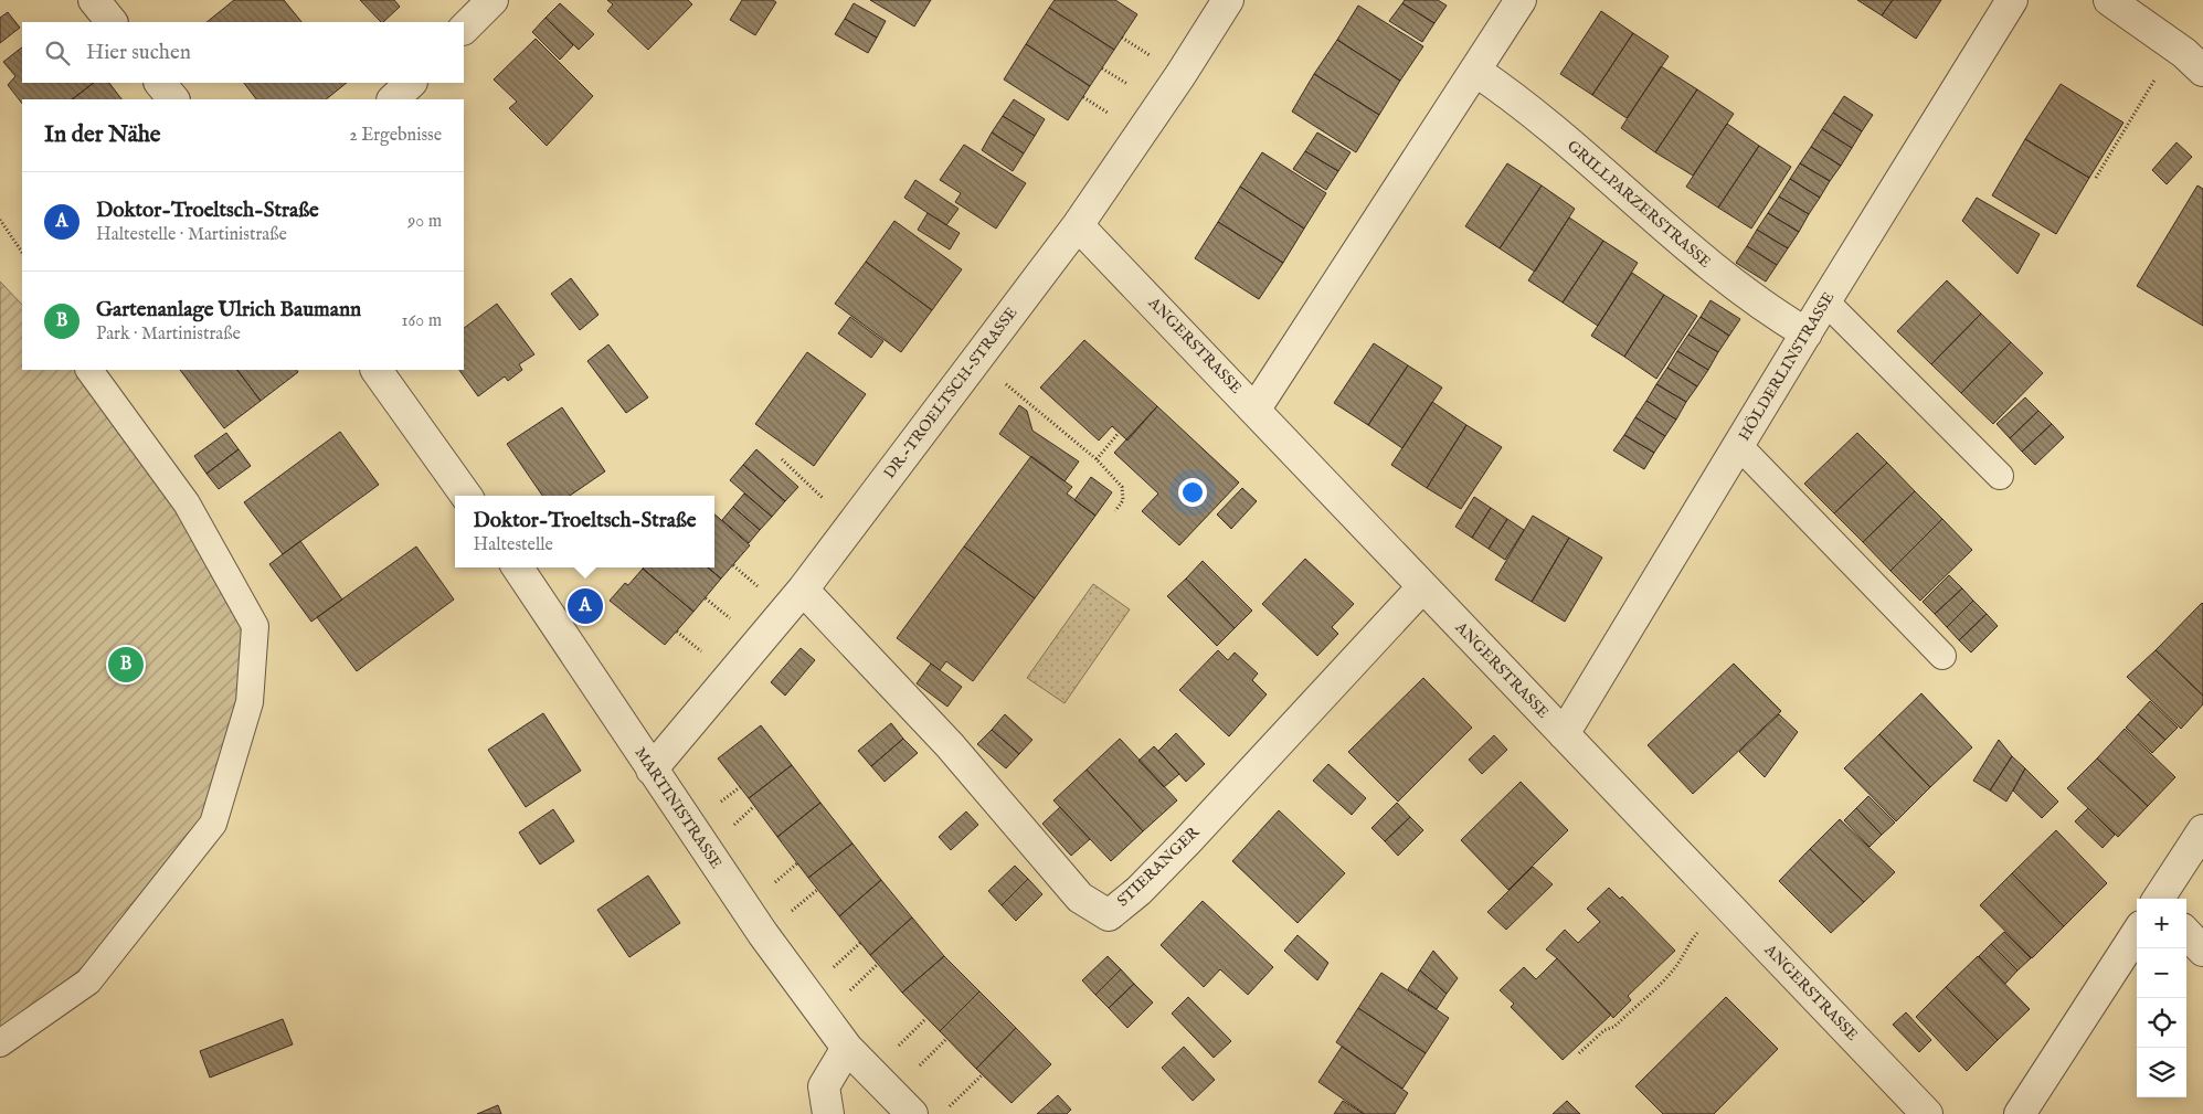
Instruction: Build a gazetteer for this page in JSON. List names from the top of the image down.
{
  "streets": {
    "street": [
      "GRILLPARZERSTRASSE",
      "ANGERSTRASSE",
      "HÖLDERLINSTRASSE",
      "DR.-TROELTSCH-STRASSE",
      "MARTINISTRASSE",
      "STIERANGER"
    ]
  },
  "crossings": [
    ["GRILLPARZERSTRASSE", "HÖLDERLINSTRASSE"],
    ["ANGERSTRASSE", "HÖLDERLINSTRASSE"],
    ["ANGERSTRASSE", "DR.-TROELTSCH-STRASSE"],
    ["ANGERSTRASSE", "STIERANGER"],
    ["DR.-TROELTSCH-STRASSE", "MARTINISTRASSE"],
    ["DR.-TROELTSCH-STRASSE", "STIERANGER"]
  ],
  "page": {
    "search": "Hier suchen",
    "heading": ["In der Nähe", "2 Ergebnisse"],
    "list": [
      {
        "mark": "A",
        "name": "Doktor-Troeltsch-Straße",
        "note": "Haltestelle · Martinistraße",
        "value": "90 m"
      },
      {
        "mark": "B",
        "name": "Gartenanlage Ulrich Baumann",
        "note": "Park · Martinistraße",
        "value": "160 m"
      }
    ],
    "popup": ["Doktor-Troeltsch-Straße", "Haltestelle"],
    "pins": ["A", "B"],
    "map_buttons": ["+", "−"]
  }
}
